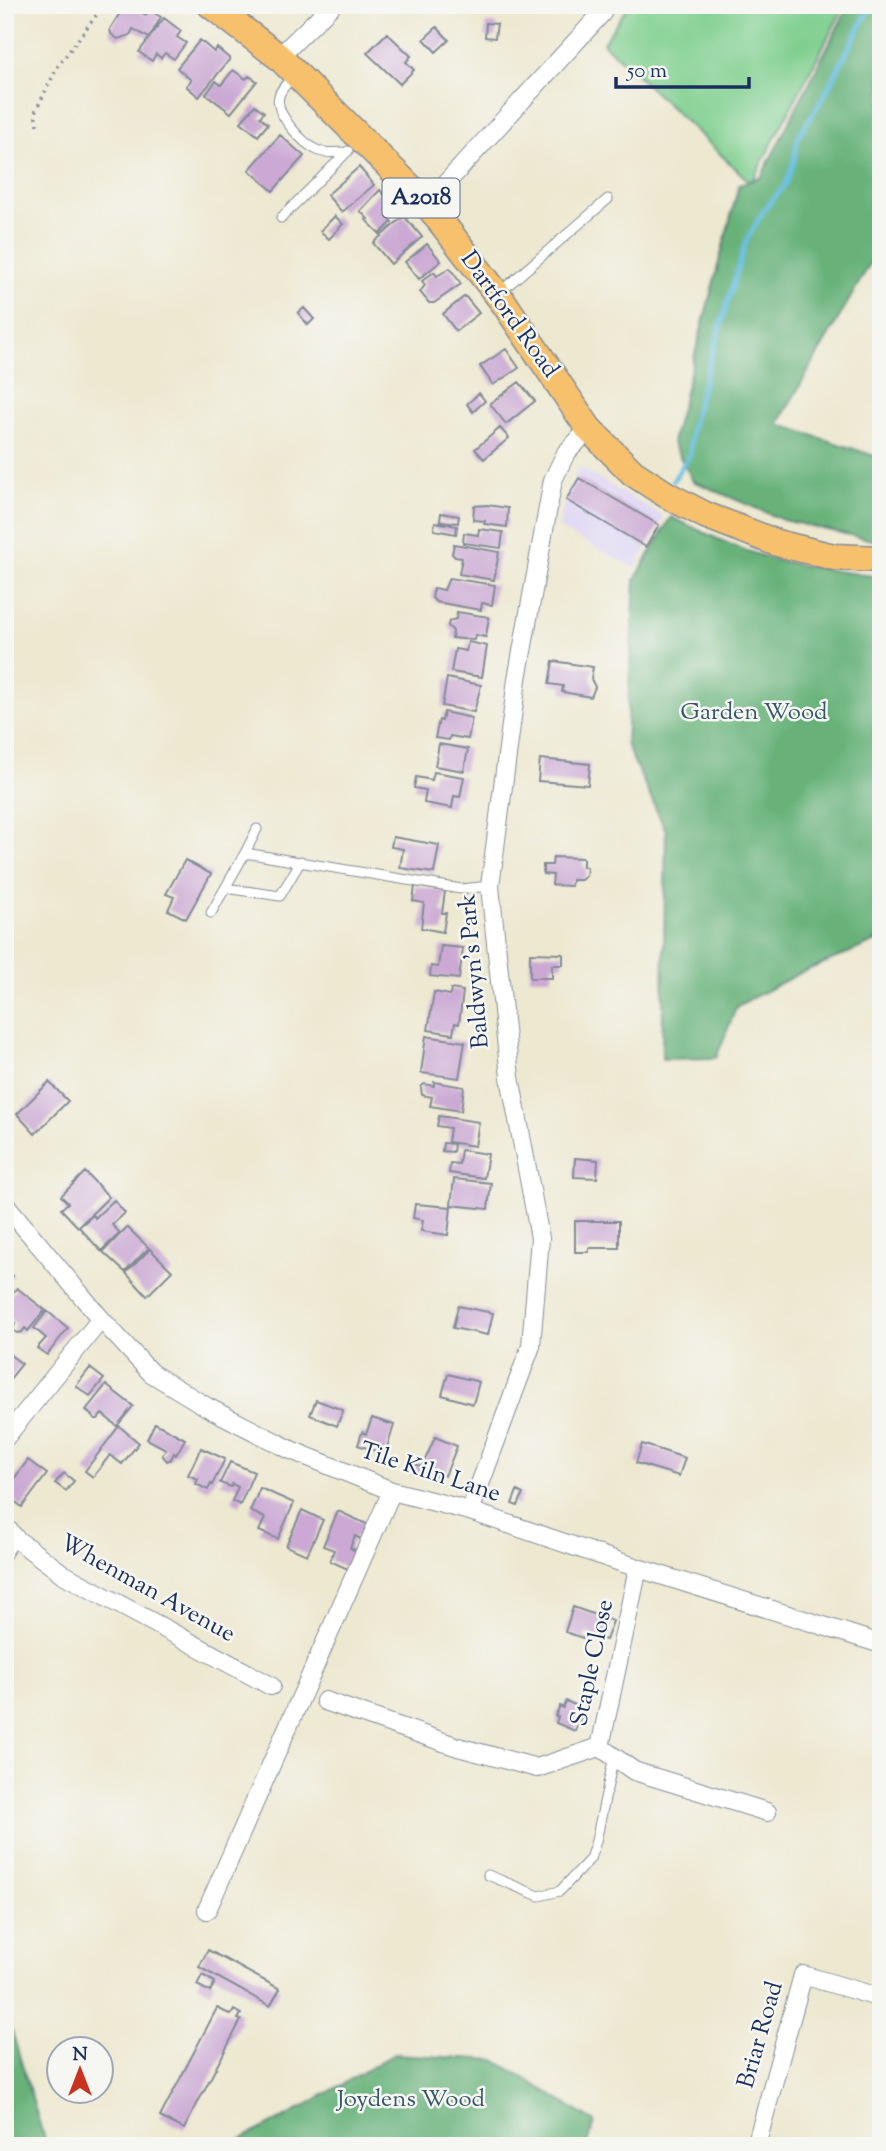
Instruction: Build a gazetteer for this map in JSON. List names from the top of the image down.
{
  "streets": {
    "main road": ["A2018", "Dartford Road"],
    "street": [
      "Baldwyn's Park",
      "Tile Kiln Lane",
      "Whenman Avenue",
      "Staple Close",
      "Briar Road"
    ]
  },
  "crossings": [
    ["A2018", "Dartford Road"],
    ["A2018", "Baldwyn's Park"],
    ["Dartford Road", "Baldwyn's Park"],
    ["Baldwyn's Park", "Tile Kiln Lane"],
    ["Tile Kiln Lane", "Staple Close"]
  ],
  "parks": ["Garden Wood", "Joydens Wood"],
  "scale_bar": "50 m",
  "north": "top"
}
